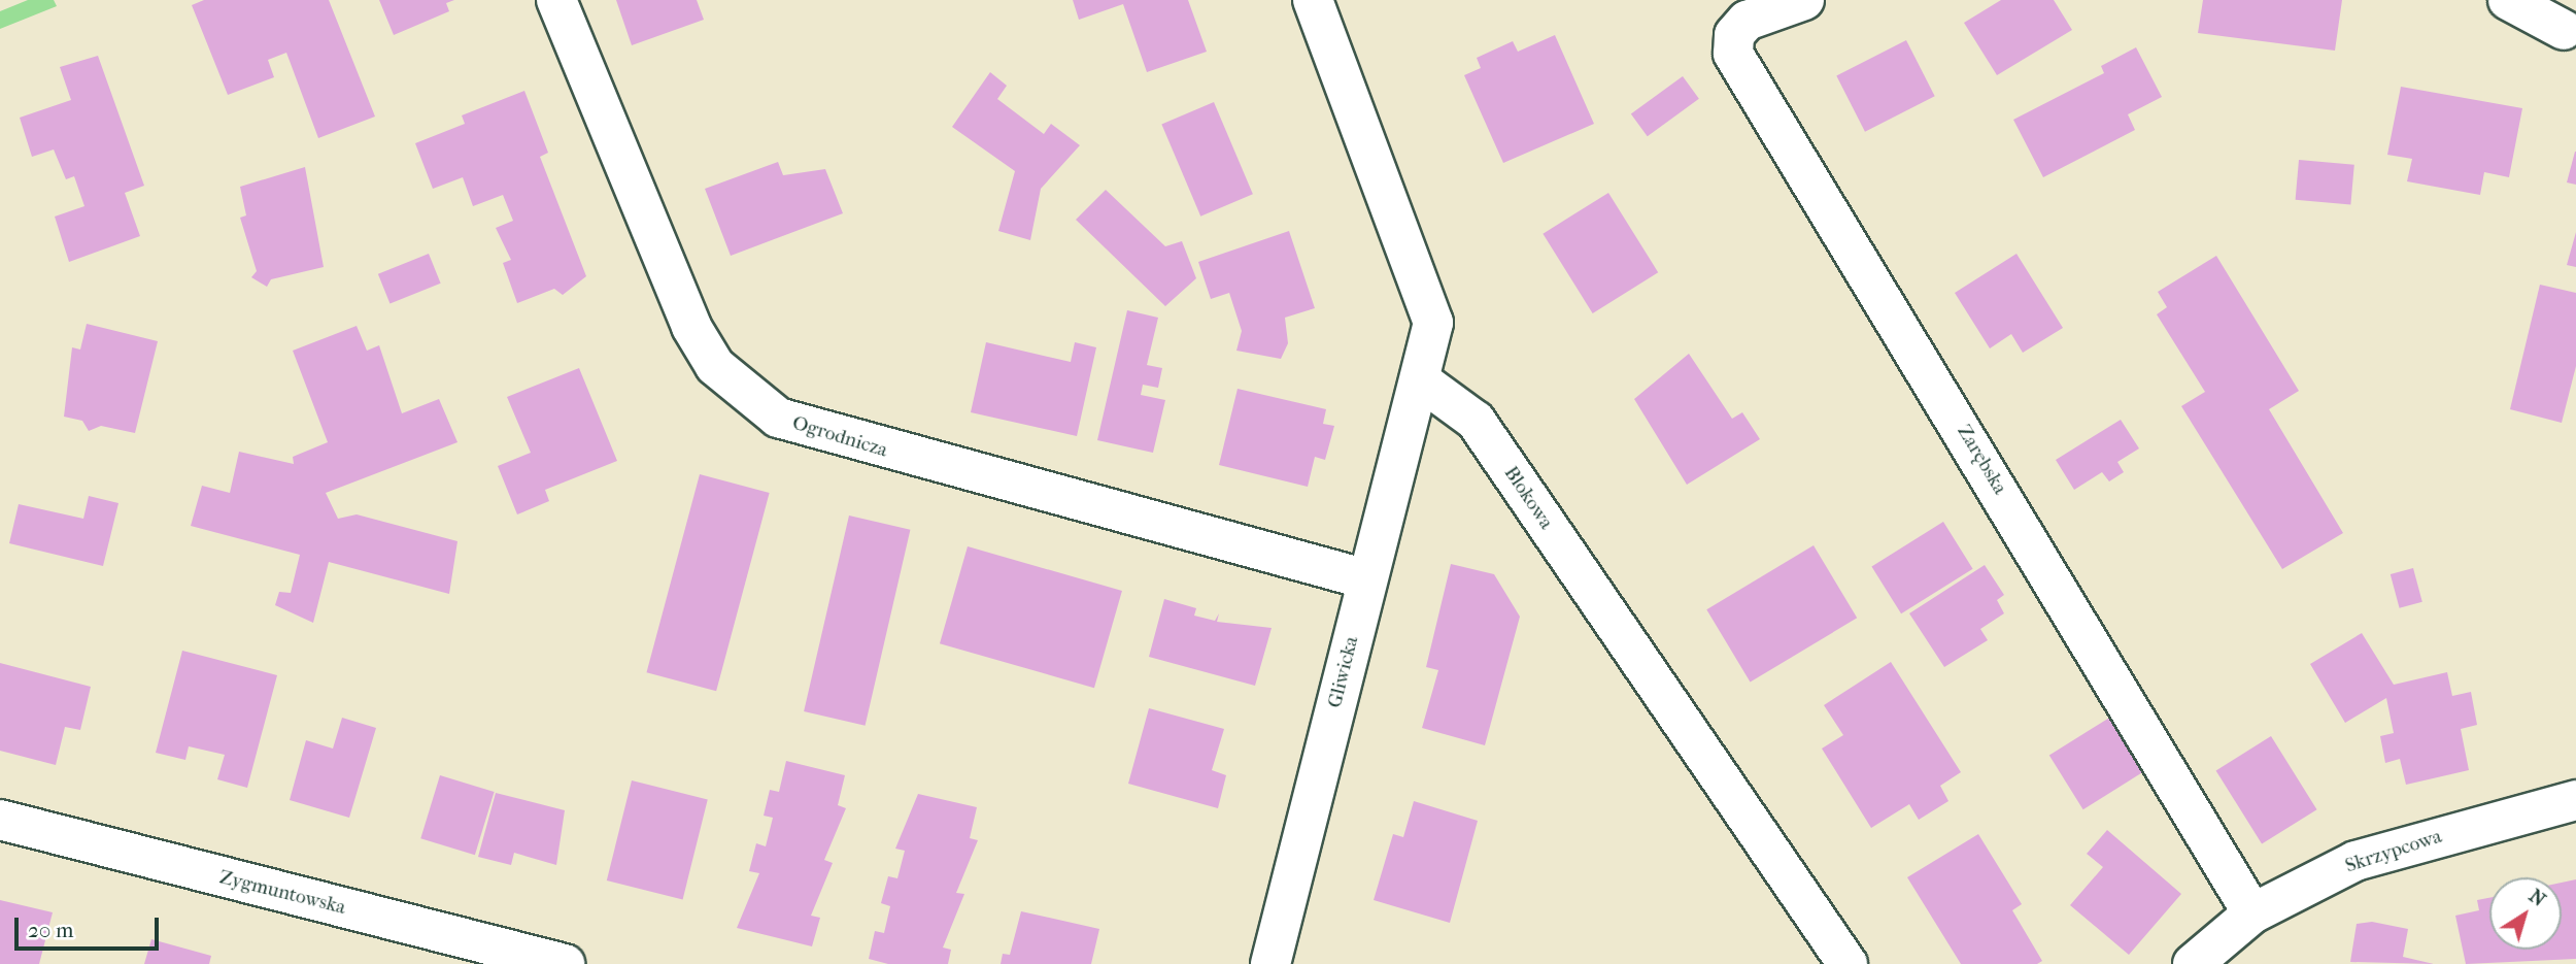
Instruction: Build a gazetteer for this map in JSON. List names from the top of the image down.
{
  "streets": {
    "street": [
      "Ogrodnicza",
      "Zarębska",
      "Blokowa",
      "Gliwicka",
      "Skrzypcowa",
      "Zygmuntowska"
    ]
  },
  "crossings": [
    ["Ogrodnicza", "Gliwicka"],
    ["Zarębska", "Skrzypcowa"],
    ["Blokowa", "Gliwicka"]
  ],
  "scale_bar": "20 m",
  "north": "top right"
}
